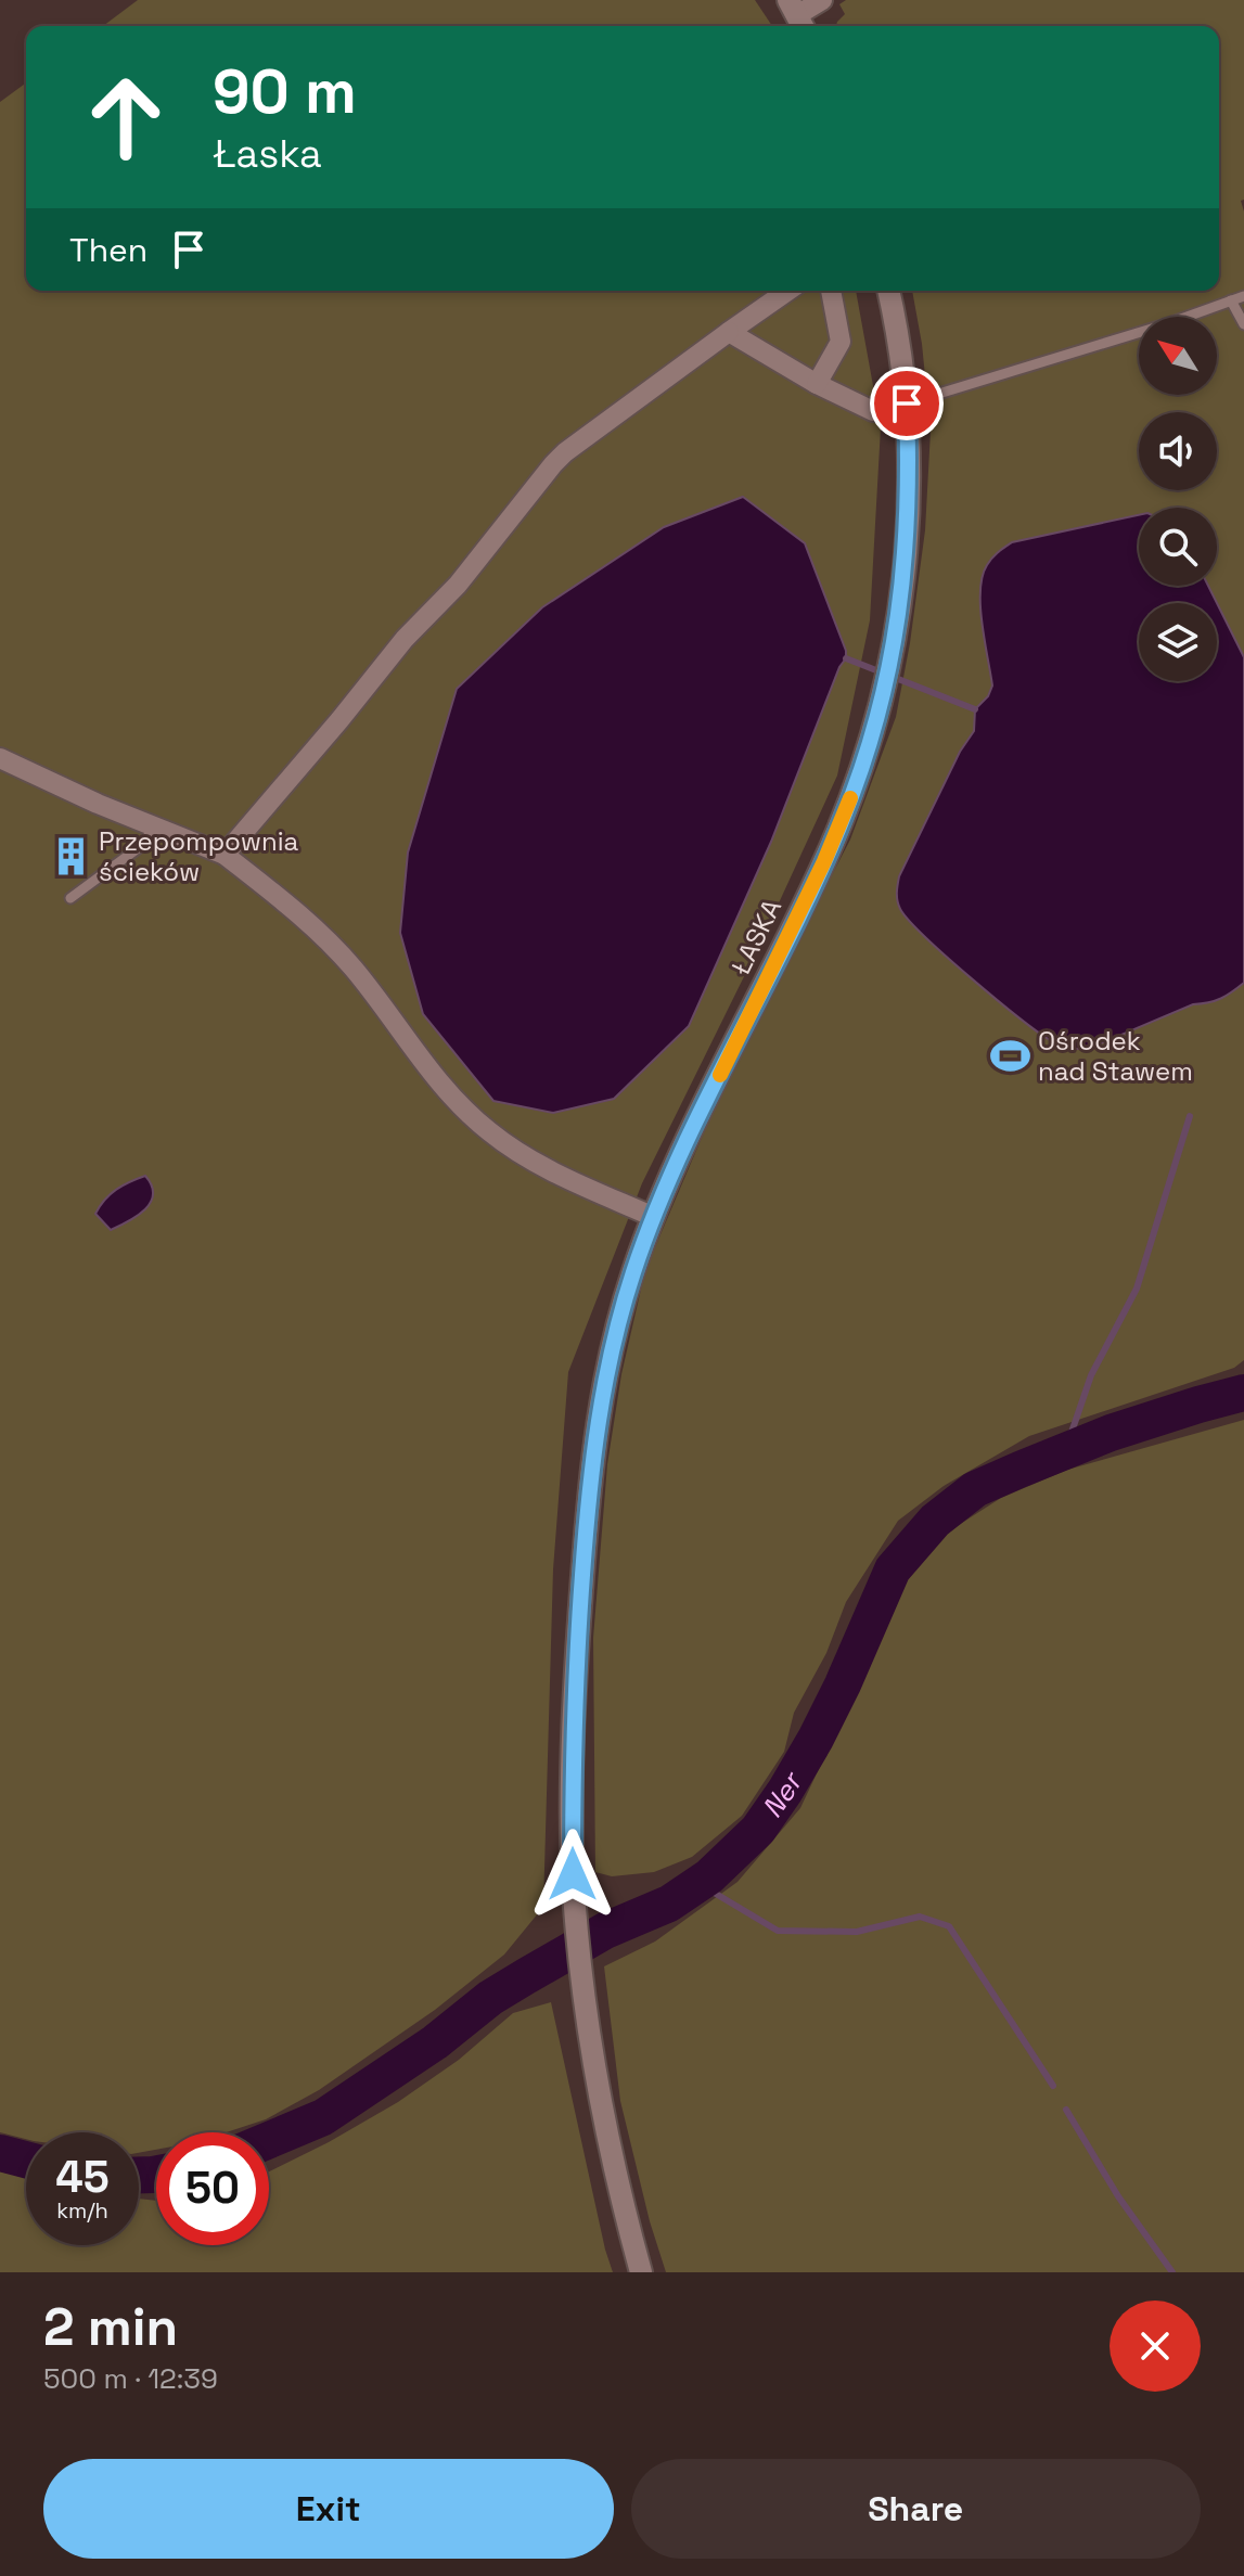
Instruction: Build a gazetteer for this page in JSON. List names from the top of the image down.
{
  "streets": {
    "main road": ["ŁASKA"]
  },
  "water": ["Ner"],
  "places": {
    "building": ["Przepompownia ścieków"],
    "sports": ["Ośrodek nad Stawem"]
  },
  "north": "top left",
  "page": {
    "turn": ["90 m", "Łaska"],
    "then": "Then",
    "speed": "45 km/h",
    "limit": "50",
    "heading": ["2 min", "500 m · 12:39"],
    "buttons": ["Exit", "Share"]
  }
}
